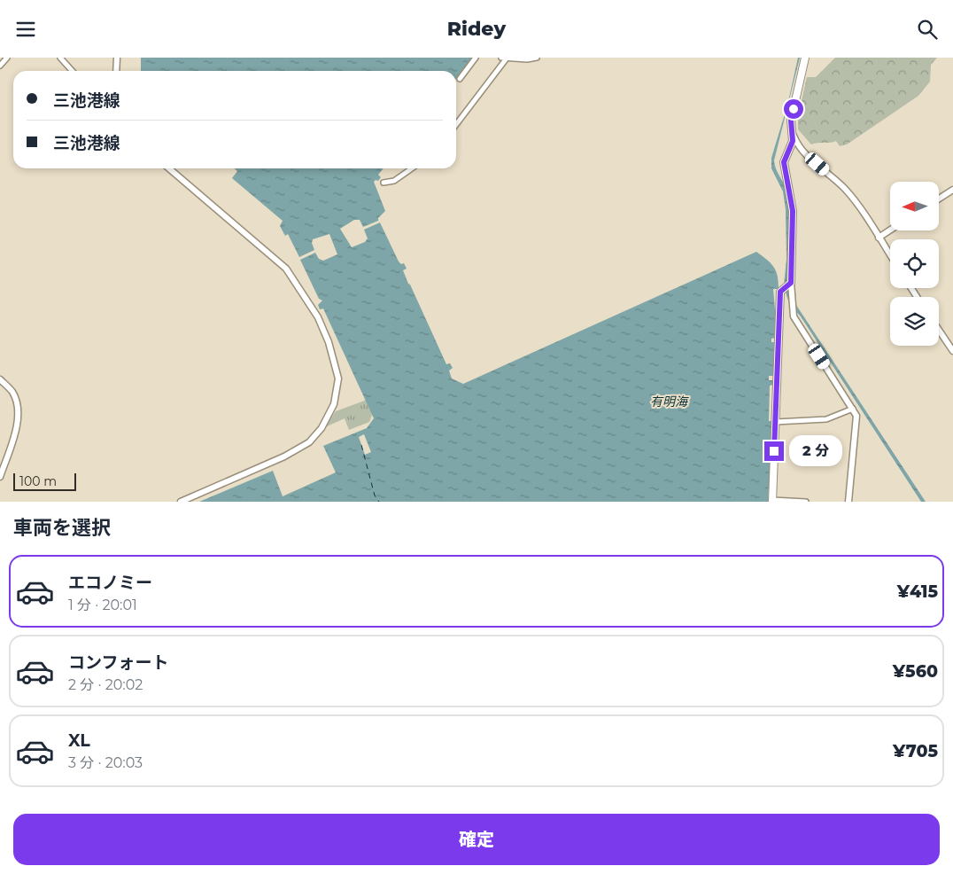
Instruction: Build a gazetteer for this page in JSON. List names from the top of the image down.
{
  "water": ["有明海"],
  "scale_bar": "100 m",
  "north": "left",
  "page": {
    "header": "Ridey",
    "banner": ["三池港線", "三池港線"],
    "bubble": "2 分",
    "scale": "100 m",
    "heading": "車両を選択",
    "list": [
      {
        "name": "エコノミー",
        "note": "1 分 · 20:01",
        "value": "¥415"
      },
      {
        "name": "コンフォート",
        "note": "2 分 · 20:02",
        "value": "¥560"
      },
      {
        "name": "XL",
        "note": "3 分 · 20:03",
        "value": "¥705"
      }
    ],
    "buttons": "確定"
  }
}
